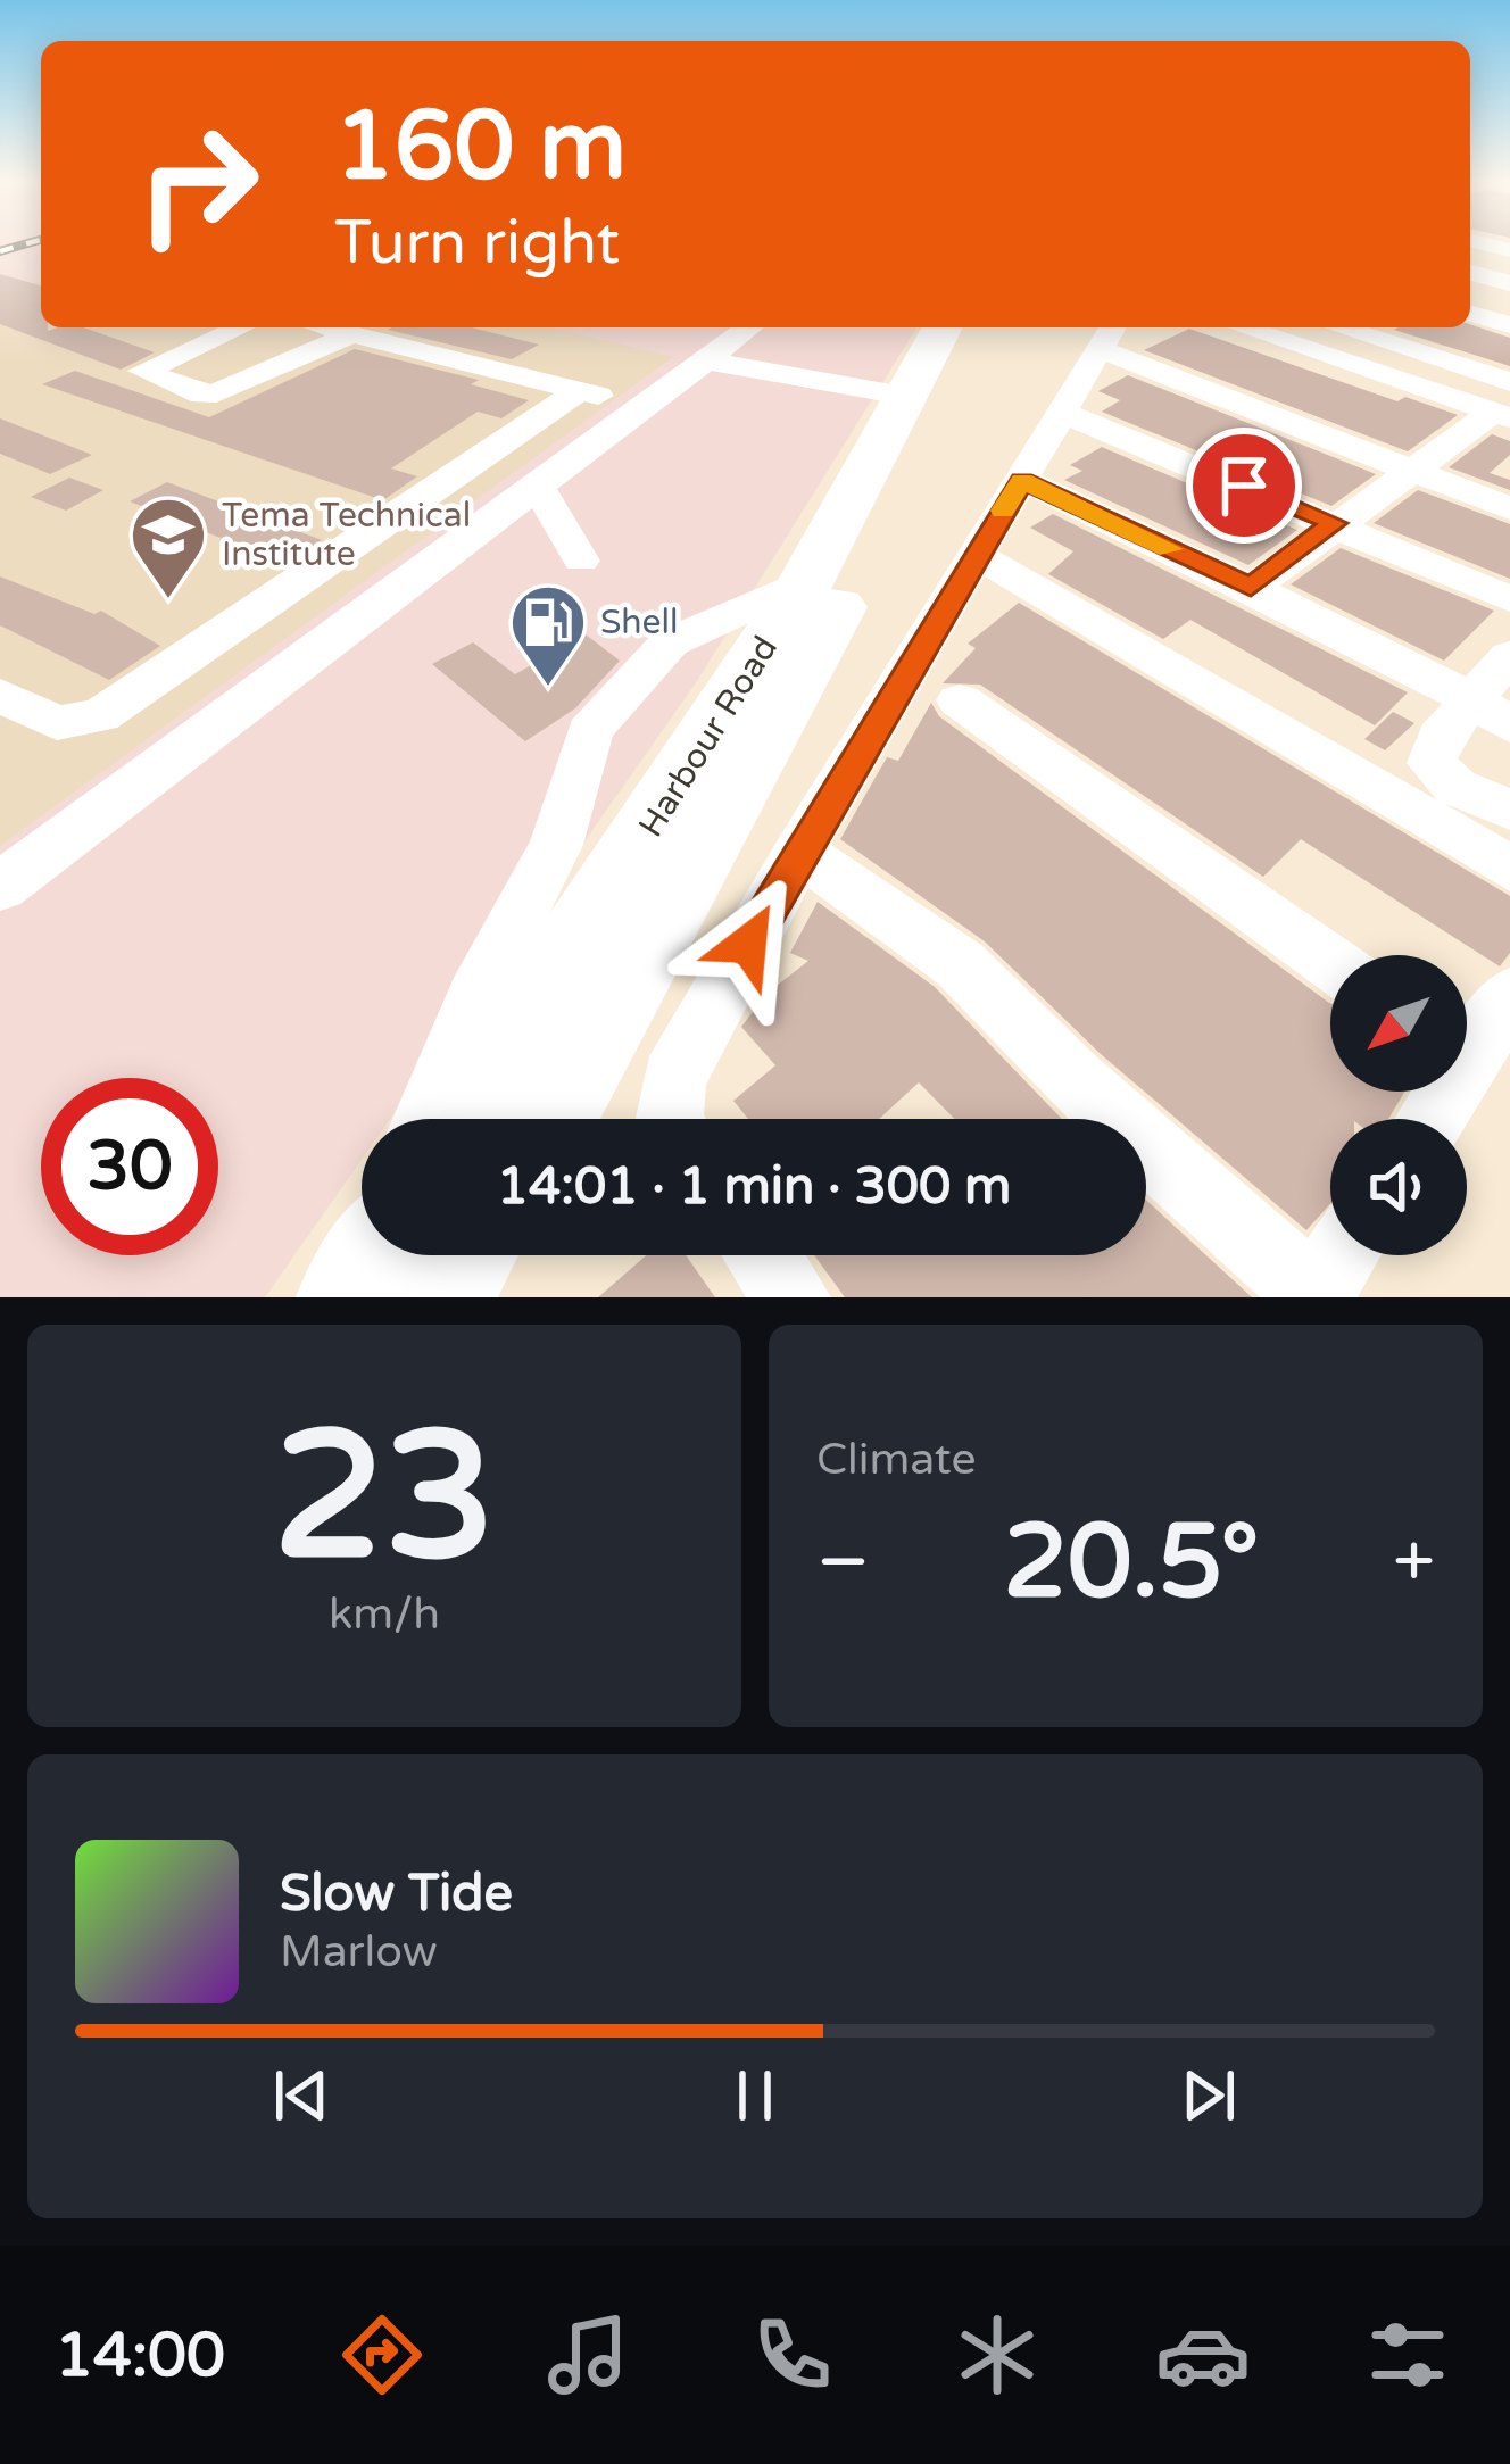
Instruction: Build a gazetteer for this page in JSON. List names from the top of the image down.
{
  "streets": {
    "highway": ["Harbour Road"]
  },
  "places": {
    "school or university": ["Tema Technical Institute"],
    "fuel station": ["Shell"]
  },
  "north": "bottom left",
  "page": {
    "turn": ["160 m", "Turn right"],
    "limit": "30",
    "trip": "14:01 · 1 min · 300 m",
    "tile": [
      ["23", "km/h"],
      "Climate"
    ],
    "heat": ["−", "20.5°", "+"],
    "song": ["Slow Tide", "Marlow"],
    "tabs": "14:00"
  }
}
